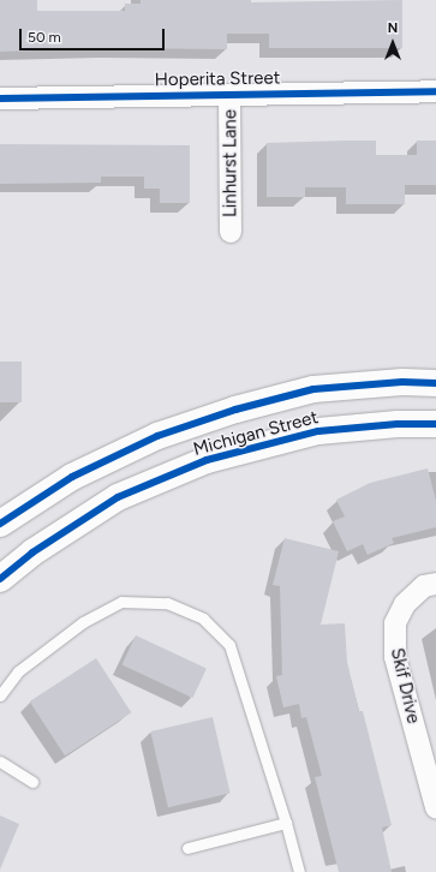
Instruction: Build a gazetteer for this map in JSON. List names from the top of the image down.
{
  "streets": {
    "street": [
      "Hoperita Street",
      "Linhurst Lane",
      "Michigan Street",
      "Skif Drive"
    ]
  },
  "crossings": [
    ["Hoperita Street", "Linhurst Lane"]
  ],
  "scale_bar": "50 m",
  "north": "top"
}
